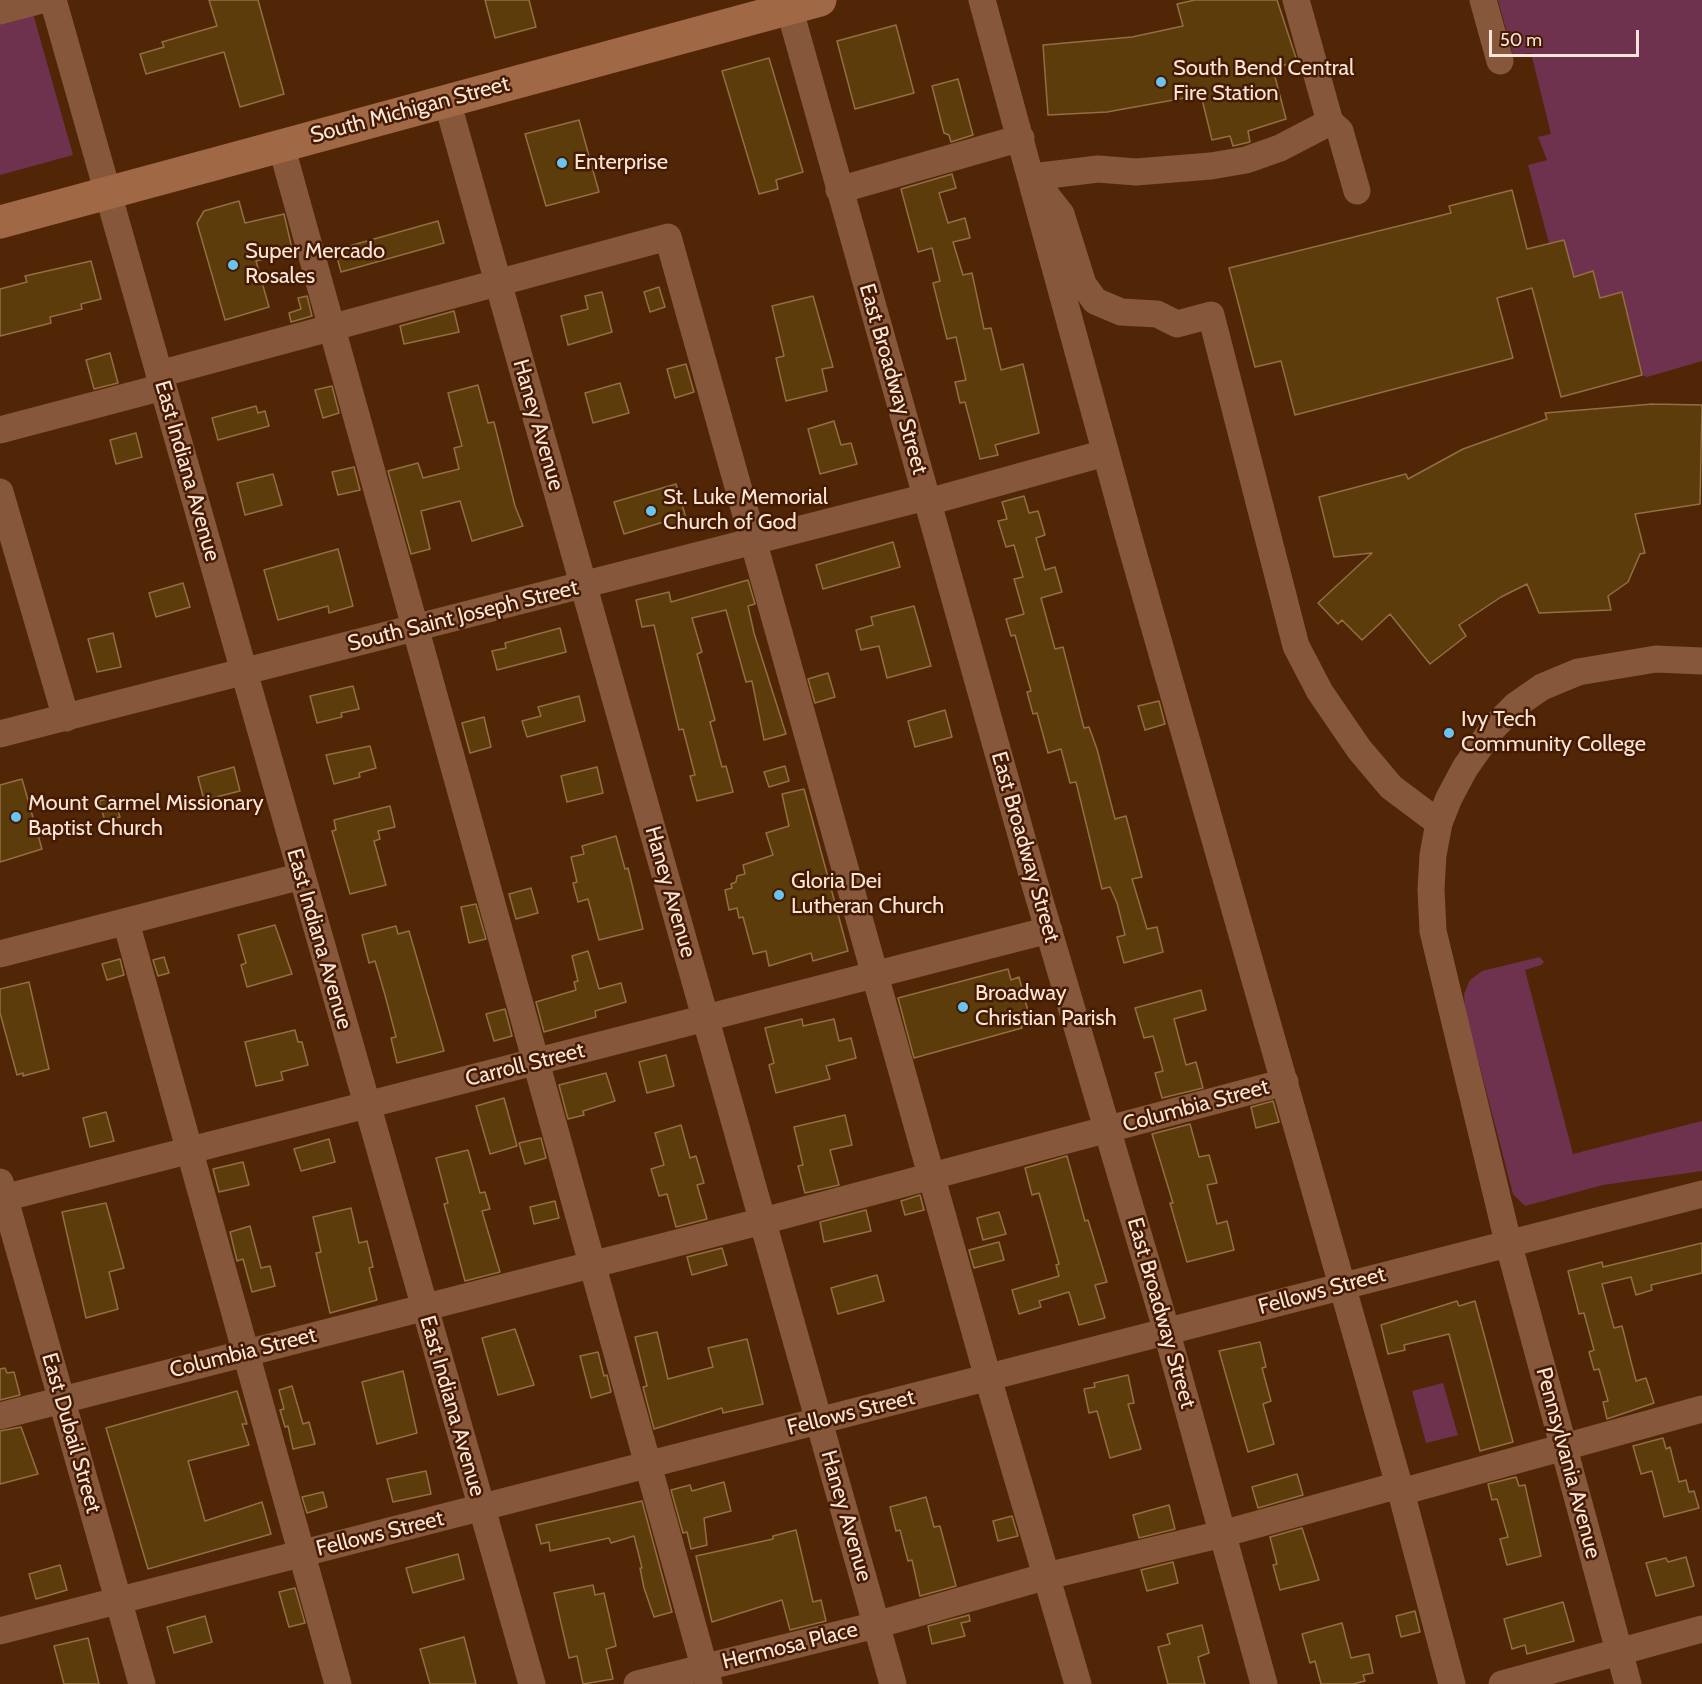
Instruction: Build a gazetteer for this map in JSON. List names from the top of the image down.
{
  "streets": {
    "main road": ["South Michigan Street"],
    "street": [
      "East Broadway Street",
      "Haney Avenue",
      "East Indiana Avenue",
      "South Saint Joseph Street",
      "Carroll Street",
      "Columbia Street",
      "Fellows Street",
      "East Dubail Street",
      "Pennsylvania Avenue",
      "Hermosa Place"
    ]
  },
  "crossings": [
    ["South Michigan Street", "East Broadway Street"],
    ["South Michigan Street", "Haney Avenue"],
    ["South Michigan Street", "East Indiana Avenue"],
    ["East Broadway Street", "South Saint Joseph Street"],
    ["East Broadway Street", "Carroll Street"],
    ["East Broadway Street", "Columbia Street"],
    ["East Broadway Street", "Fellows Street"],
    ["East Broadway Street", "Hermosa Place"],
    ["Haney Avenue", "South Saint Joseph Street"],
    ["Haney Avenue", "Carroll Street"],
    ["Haney Avenue", "Columbia Street"],
    ["Haney Avenue", "Fellows Street"],
    ["Haney Avenue", "Hermosa Place"],
    ["East Indiana Avenue", "South Saint Joseph Street"],
    ["East Indiana Avenue", "Carroll Street"],
    ["East Indiana Avenue", "Columbia Street"],
    ["East Indiana Avenue", "Fellows Street"],
    ["Carroll Street", "East Dubail Street"],
    ["Columbia Street", "East Dubail Street"],
    ["Fellows Street", "East Dubail Street"],
    ["Fellows Street", "Pennsylvania Avenue"],
    ["Pennsylvania Avenue", "Hermosa Place"]
  ],
  "places": [
    "South Bend Central Fire Station",
    "Enterprise",
    "Super Mercado Rosales",
    "St. Luke Memorial Church of God",
    "Ivy Tech Community College",
    "Mount Carmel Missionary Baptist Church",
    "Gloria Dei Lutheran Church",
    "Broadway Christian Parish"
  ],
  "scale_bar": "50 m"
}
